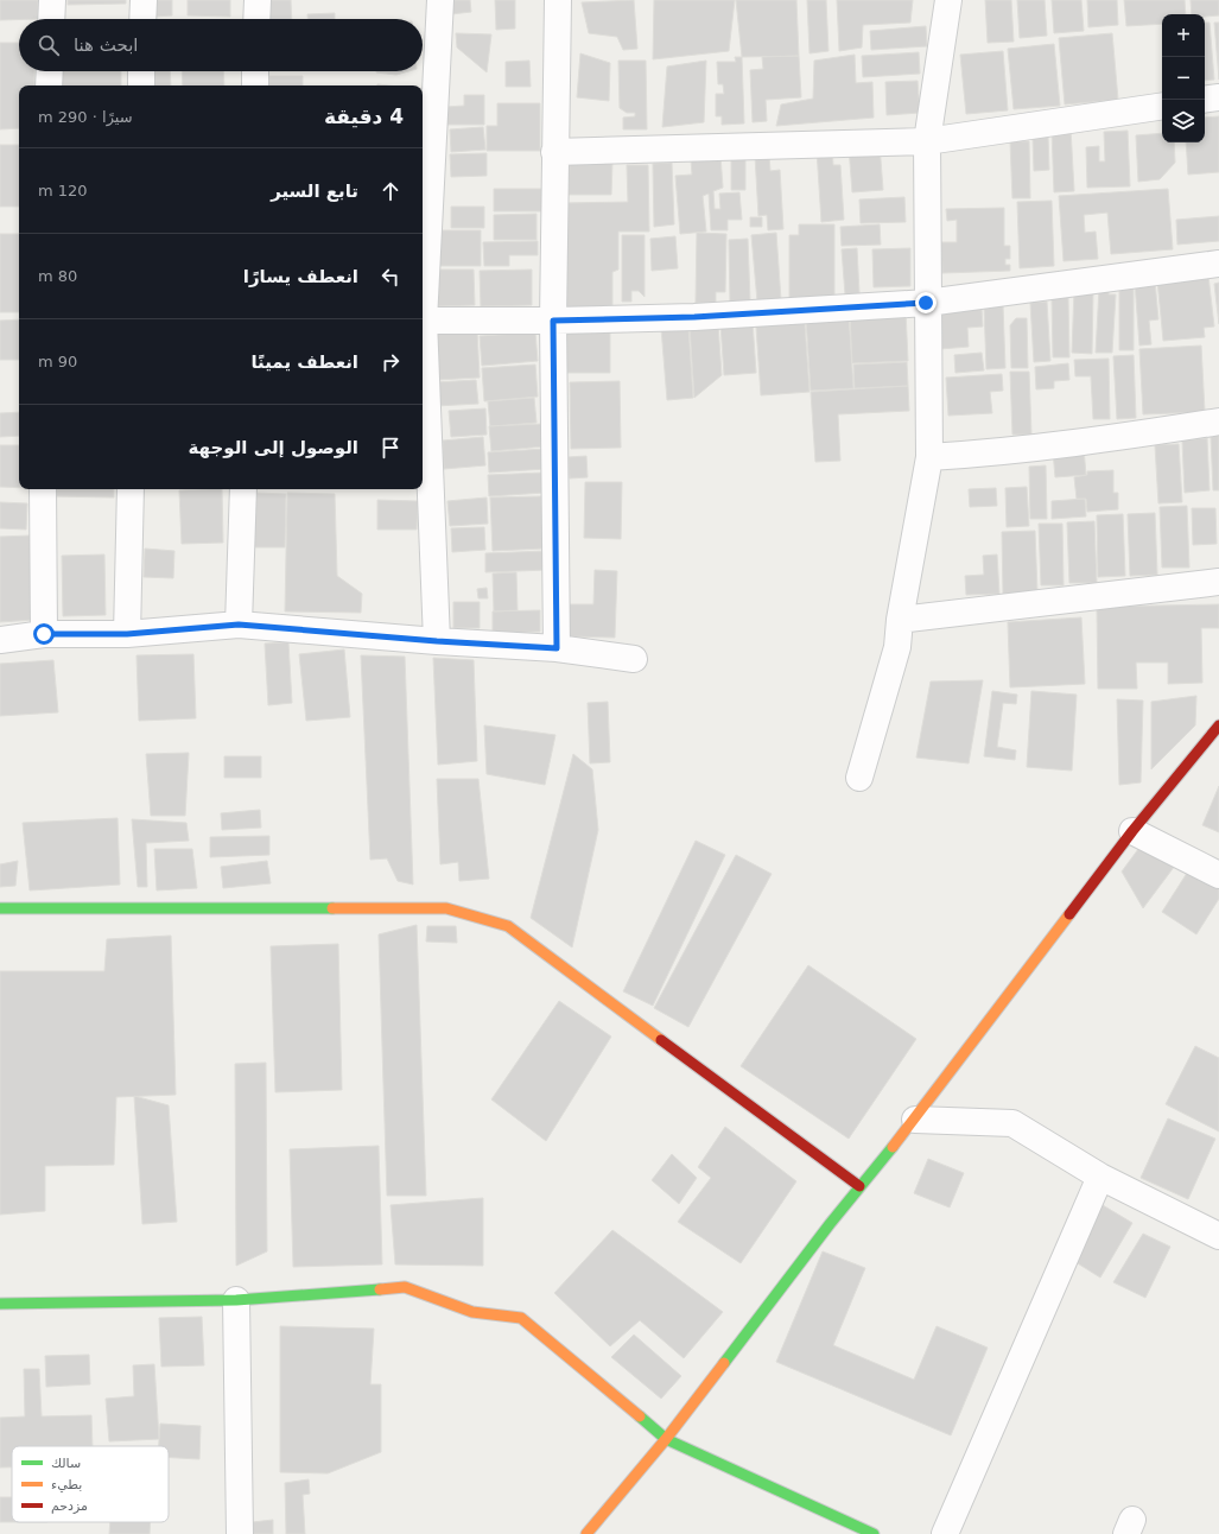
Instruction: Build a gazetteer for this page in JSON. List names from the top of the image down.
{
  "legend": ["سالك", "بطيء", "مزدحم"],
  "page": {
    "map_buttons": ["+", "−"],
    "search": "ابحث هنا",
    "heading": ["4 دقيقة", "سيرًا · 290 m"],
    "list": [
      ["تابع السير", "120 m"],
      ["انعطف يسارًا", "80 m"],
      ["انعطف يمينًا", "90 m"],
      "الوصول إلى الوجهة"
    ]
  }
}
